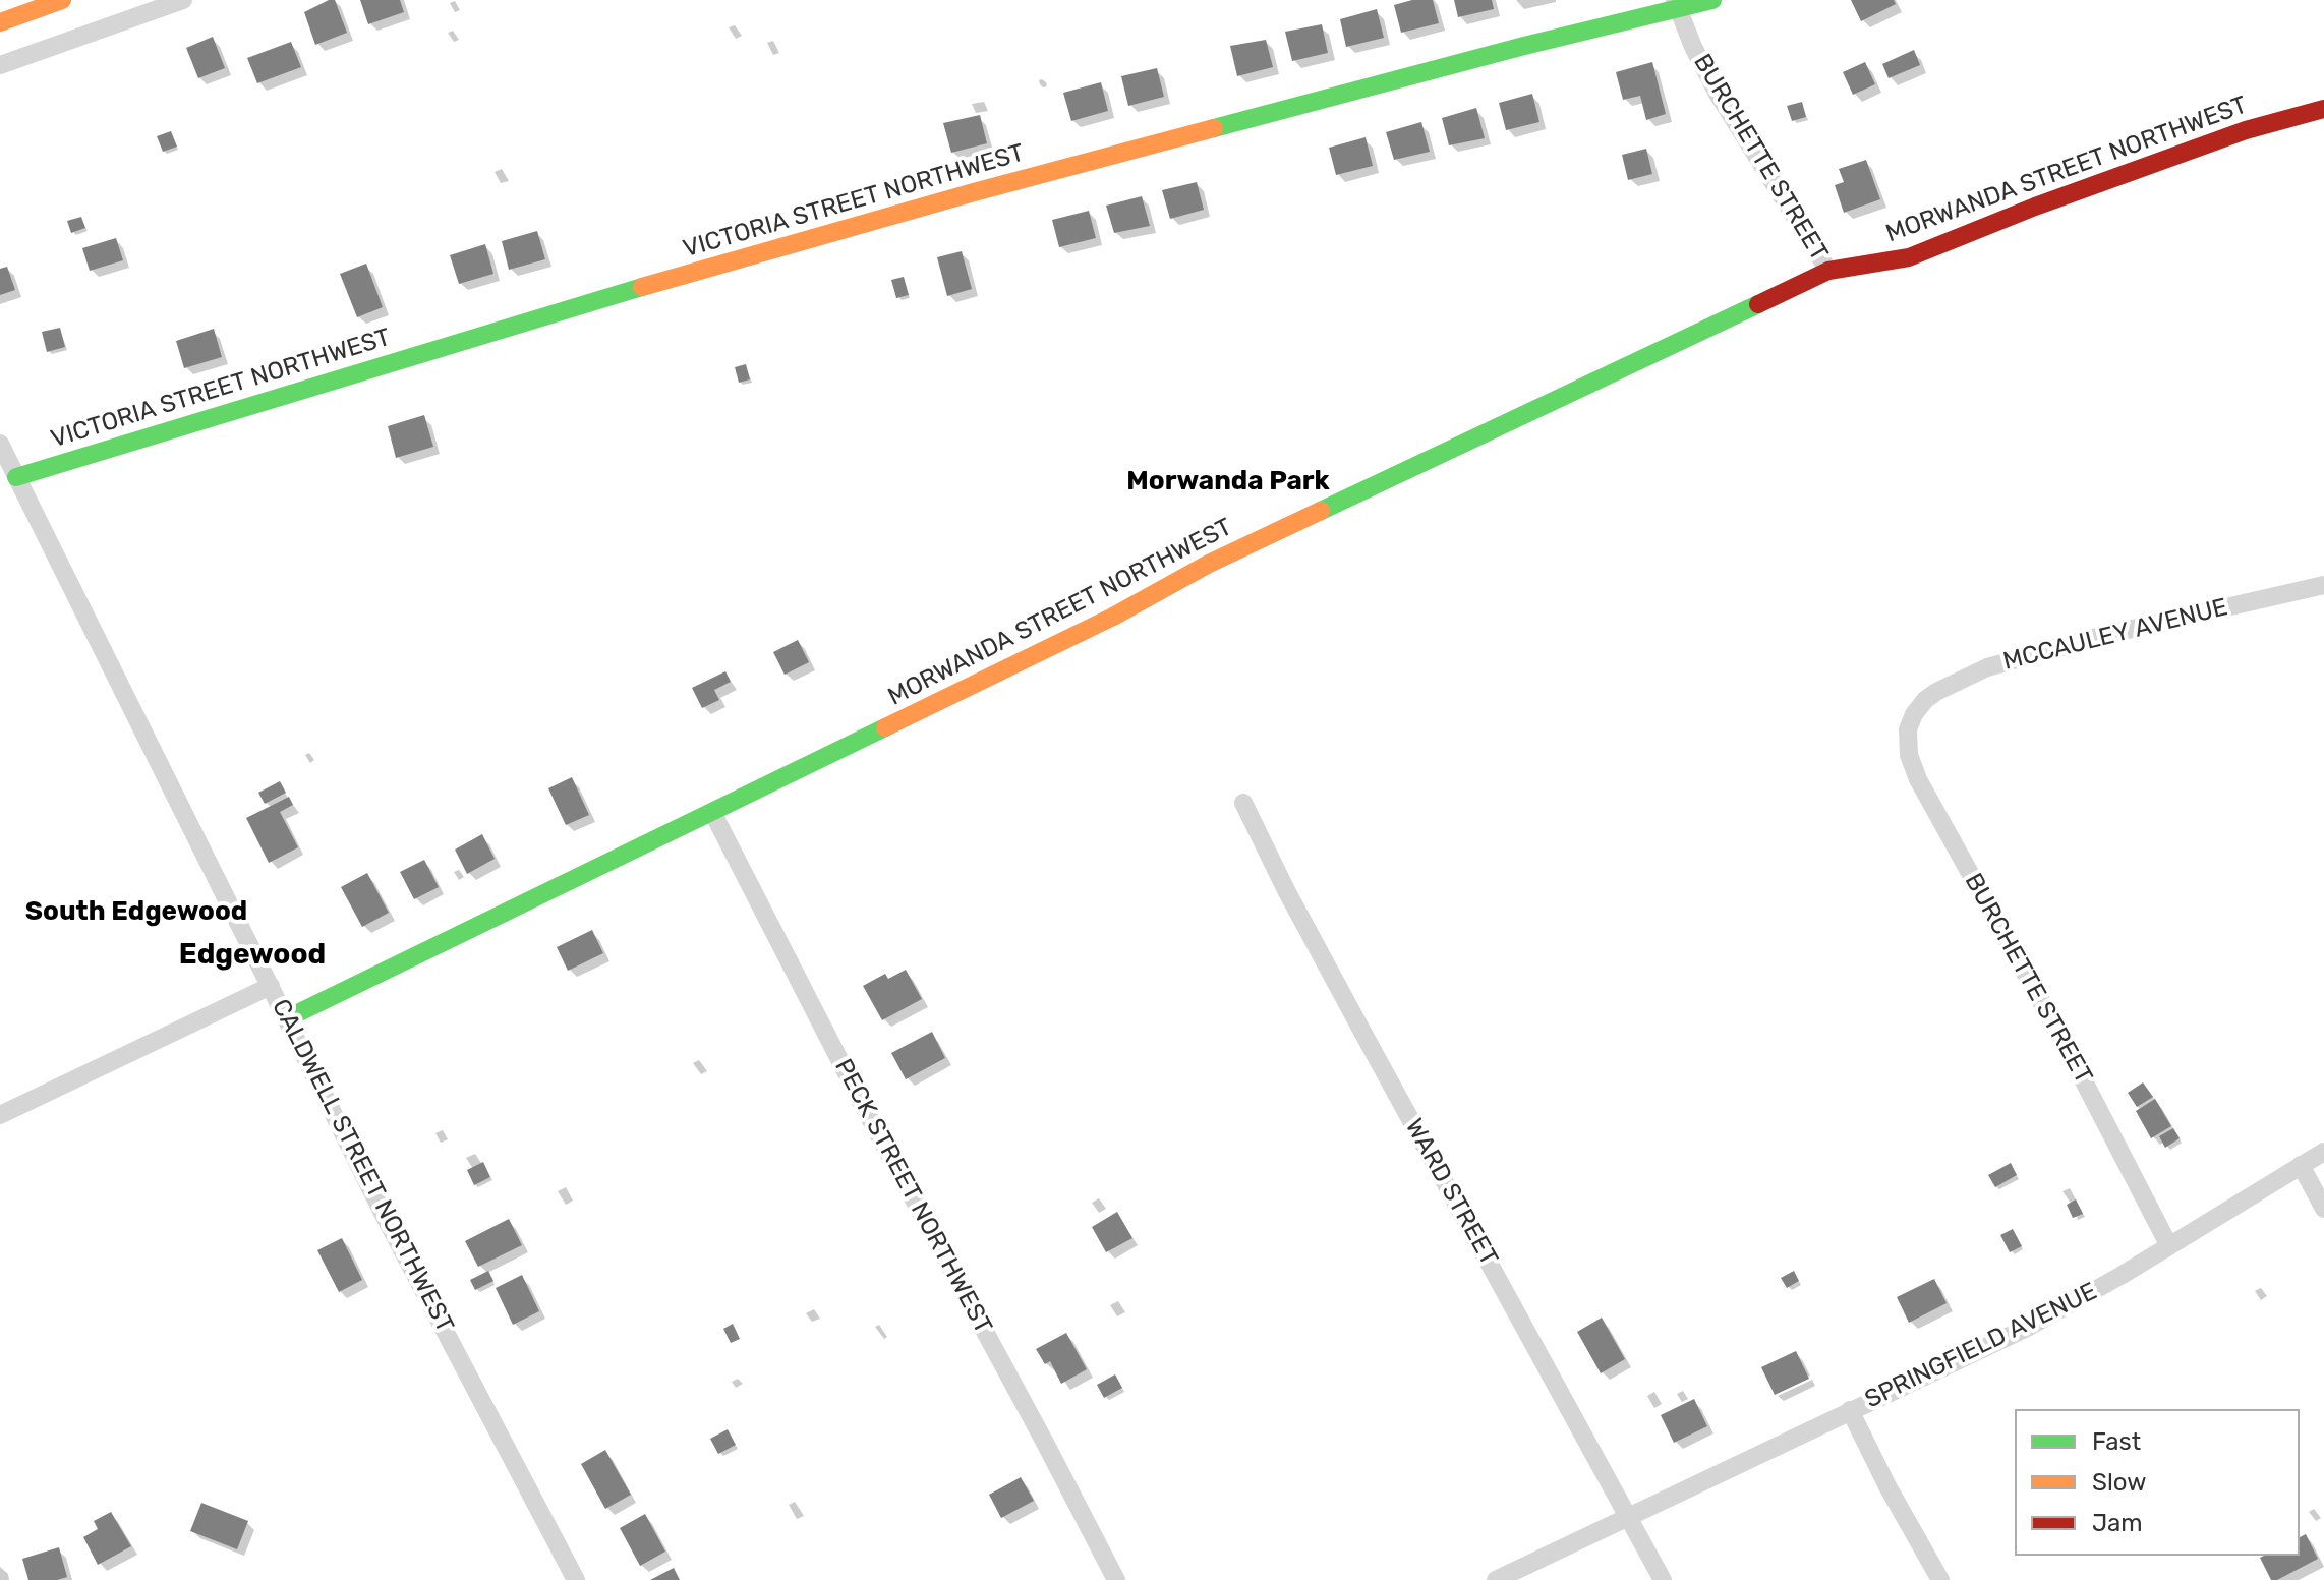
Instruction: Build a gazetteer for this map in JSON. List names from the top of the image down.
{
  "streets": {
    "street": [
      "BURCHETTE STREET",
      "MORWANDA STREET NORTHWEST",
      "VICTORIA STREET NORTHWEST",
      "MCCAULEY AVENUE",
      "CALDWELL STREET NORTHWEST",
      "WARD STREET",
      "PECK STREET NORTHWEST",
      "SPRINGFIELD AVENUE"
    ]
  },
  "crossings": [
    ["BURCHETTE STREET", "MORWANDA STREET NORTHWEST"],
    ["BURCHETTE STREET", "VICTORIA STREET NORTHWEST"],
    ["BURCHETTE STREET", "MCCAULEY AVENUE"],
    ["BURCHETTE STREET", "SPRINGFIELD AVENUE"],
    ["MORWANDA STREET NORTHWEST", "CALDWELL STREET NORTHWEST"],
    ["MORWANDA STREET NORTHWEST", "PECK STREET NORTHWEST"],
    ["VICTORIA STREET NORTHWEST", "CALDWELL STREET NORTHWEST"],
    ["WARD STREET", "SPRINGFIELD AVENUE"]
  ],
  "districts": ["Morwanda Park", "South Edgewood", "Edgewood"],
  "legend": ["Fast", "Slow", "Jam"]
}
